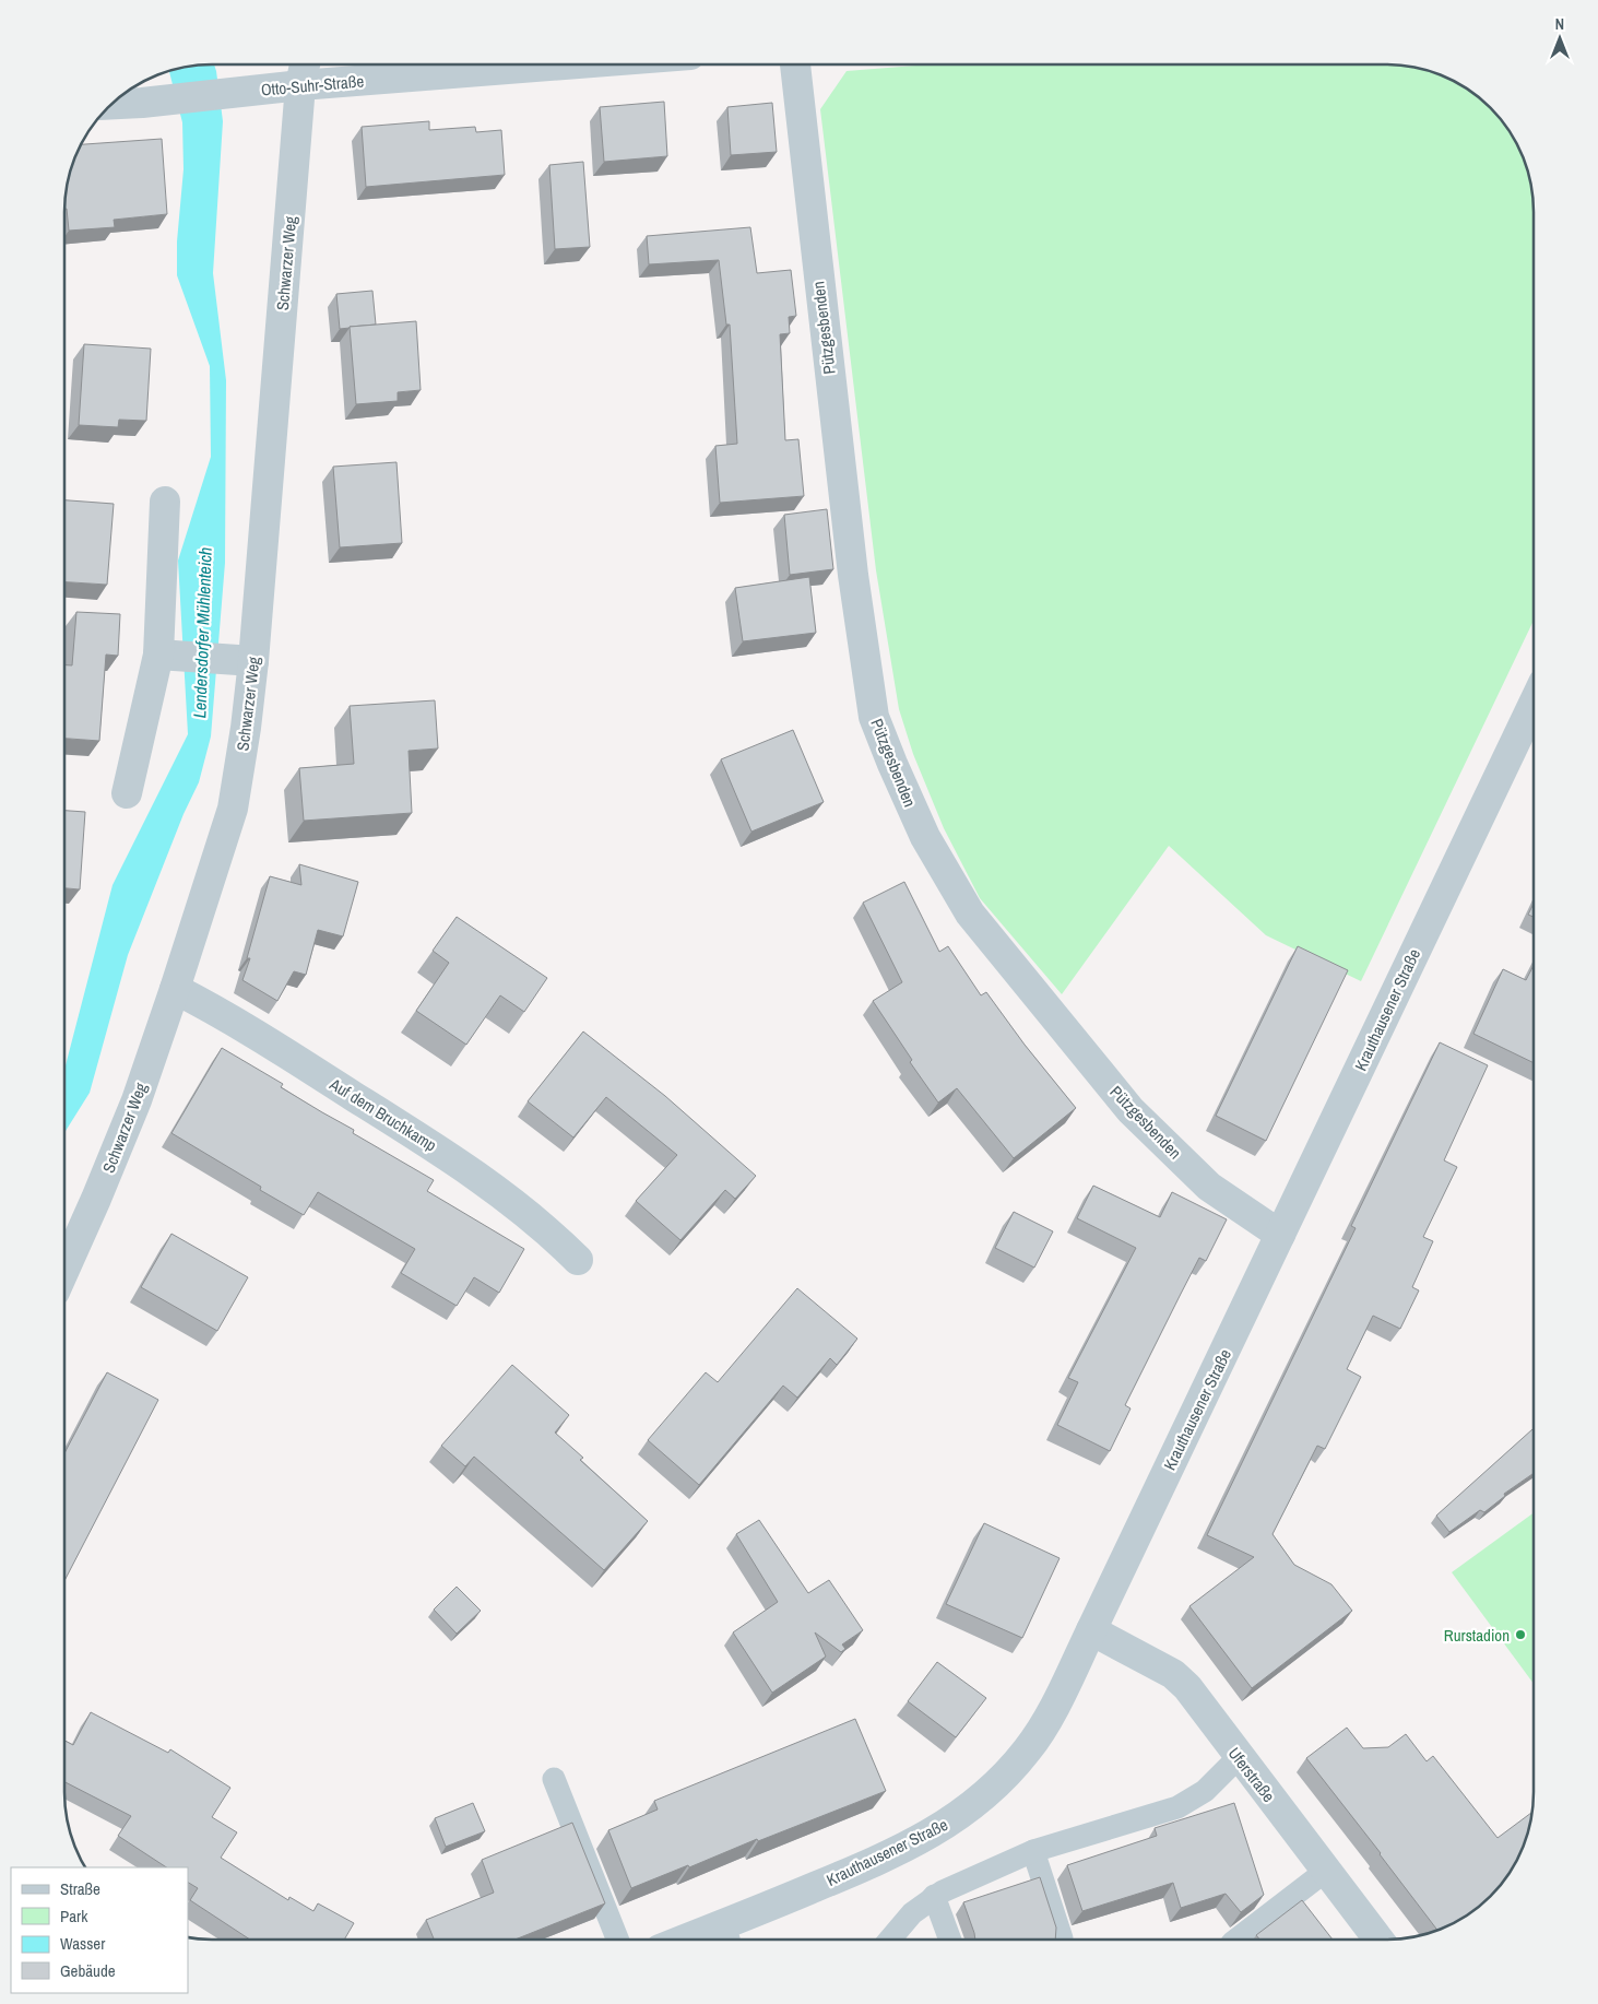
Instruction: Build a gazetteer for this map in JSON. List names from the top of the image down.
{
  "streets": {
    "street": [
      "Otto-Suhr-Straße",
      "Schwarzer Weg",
      "Pützgesbenden",
      "Krauthausener Straße",
      "Auf dem Bruchkamp",
      "Uferstraße"
    ]
  },
  "crossings": [
    ["Otto-Suhr-Straße", "Schwarzer Weg"],
    ["Schwarzer Weg", "Auf dem Bruchkamp"],
    ["Pützgesbenden", "Krauthausener Straße"],
    ["Krauthausener Straße", "Uferstraße"]
  ],
  "water": ["Lendersdorfer Mühlenteich"],
  "places": ["Rurstadion"],
  "legend": [
    "Straße",
    "Park",
    "Wasser",
    "Gebäude"
  ],
  "north": "top"
}
